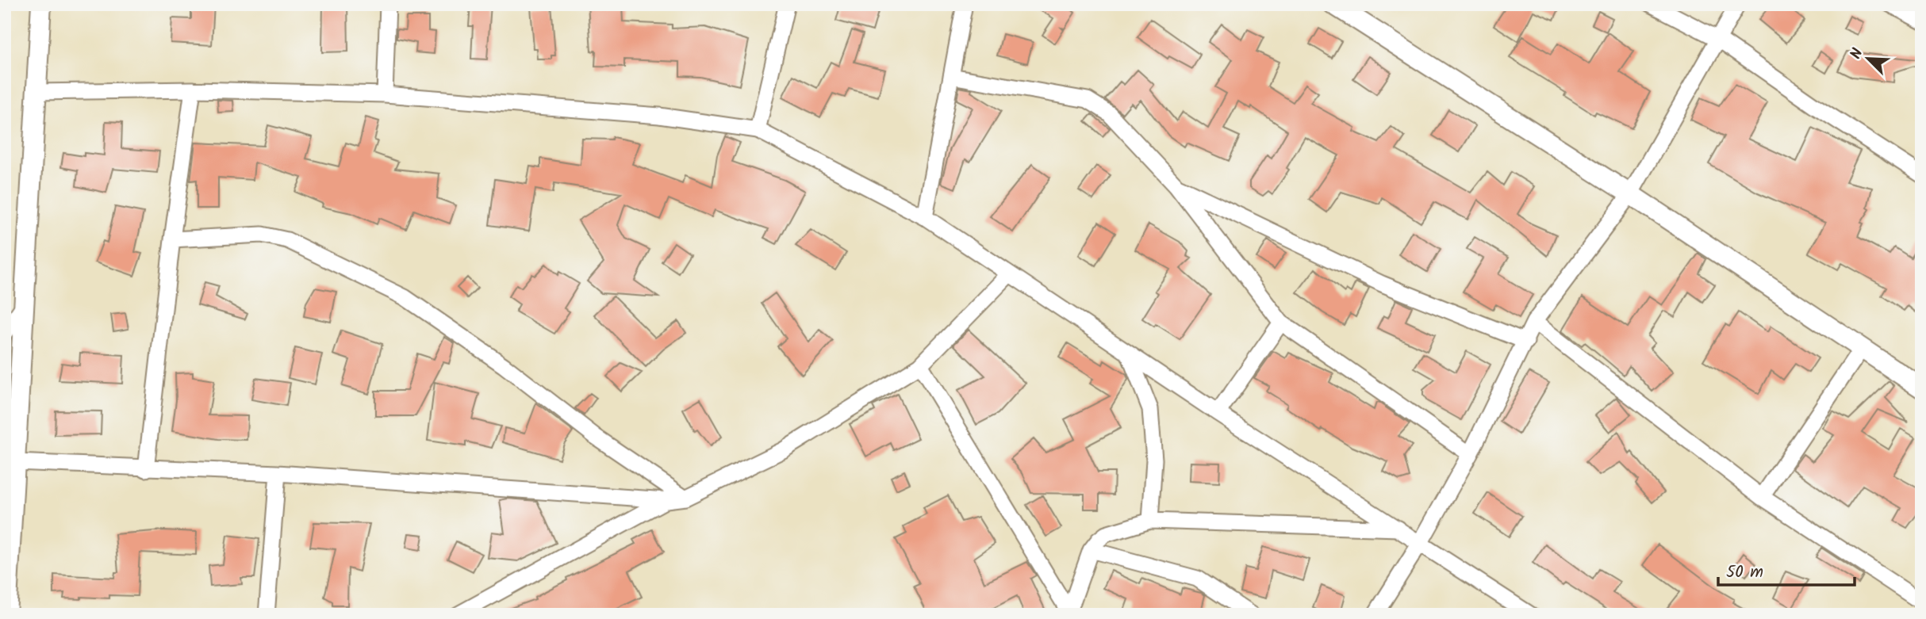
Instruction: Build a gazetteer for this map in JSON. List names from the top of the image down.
{
  "scale_bar": "50 m",
  "north": "top left"
}
